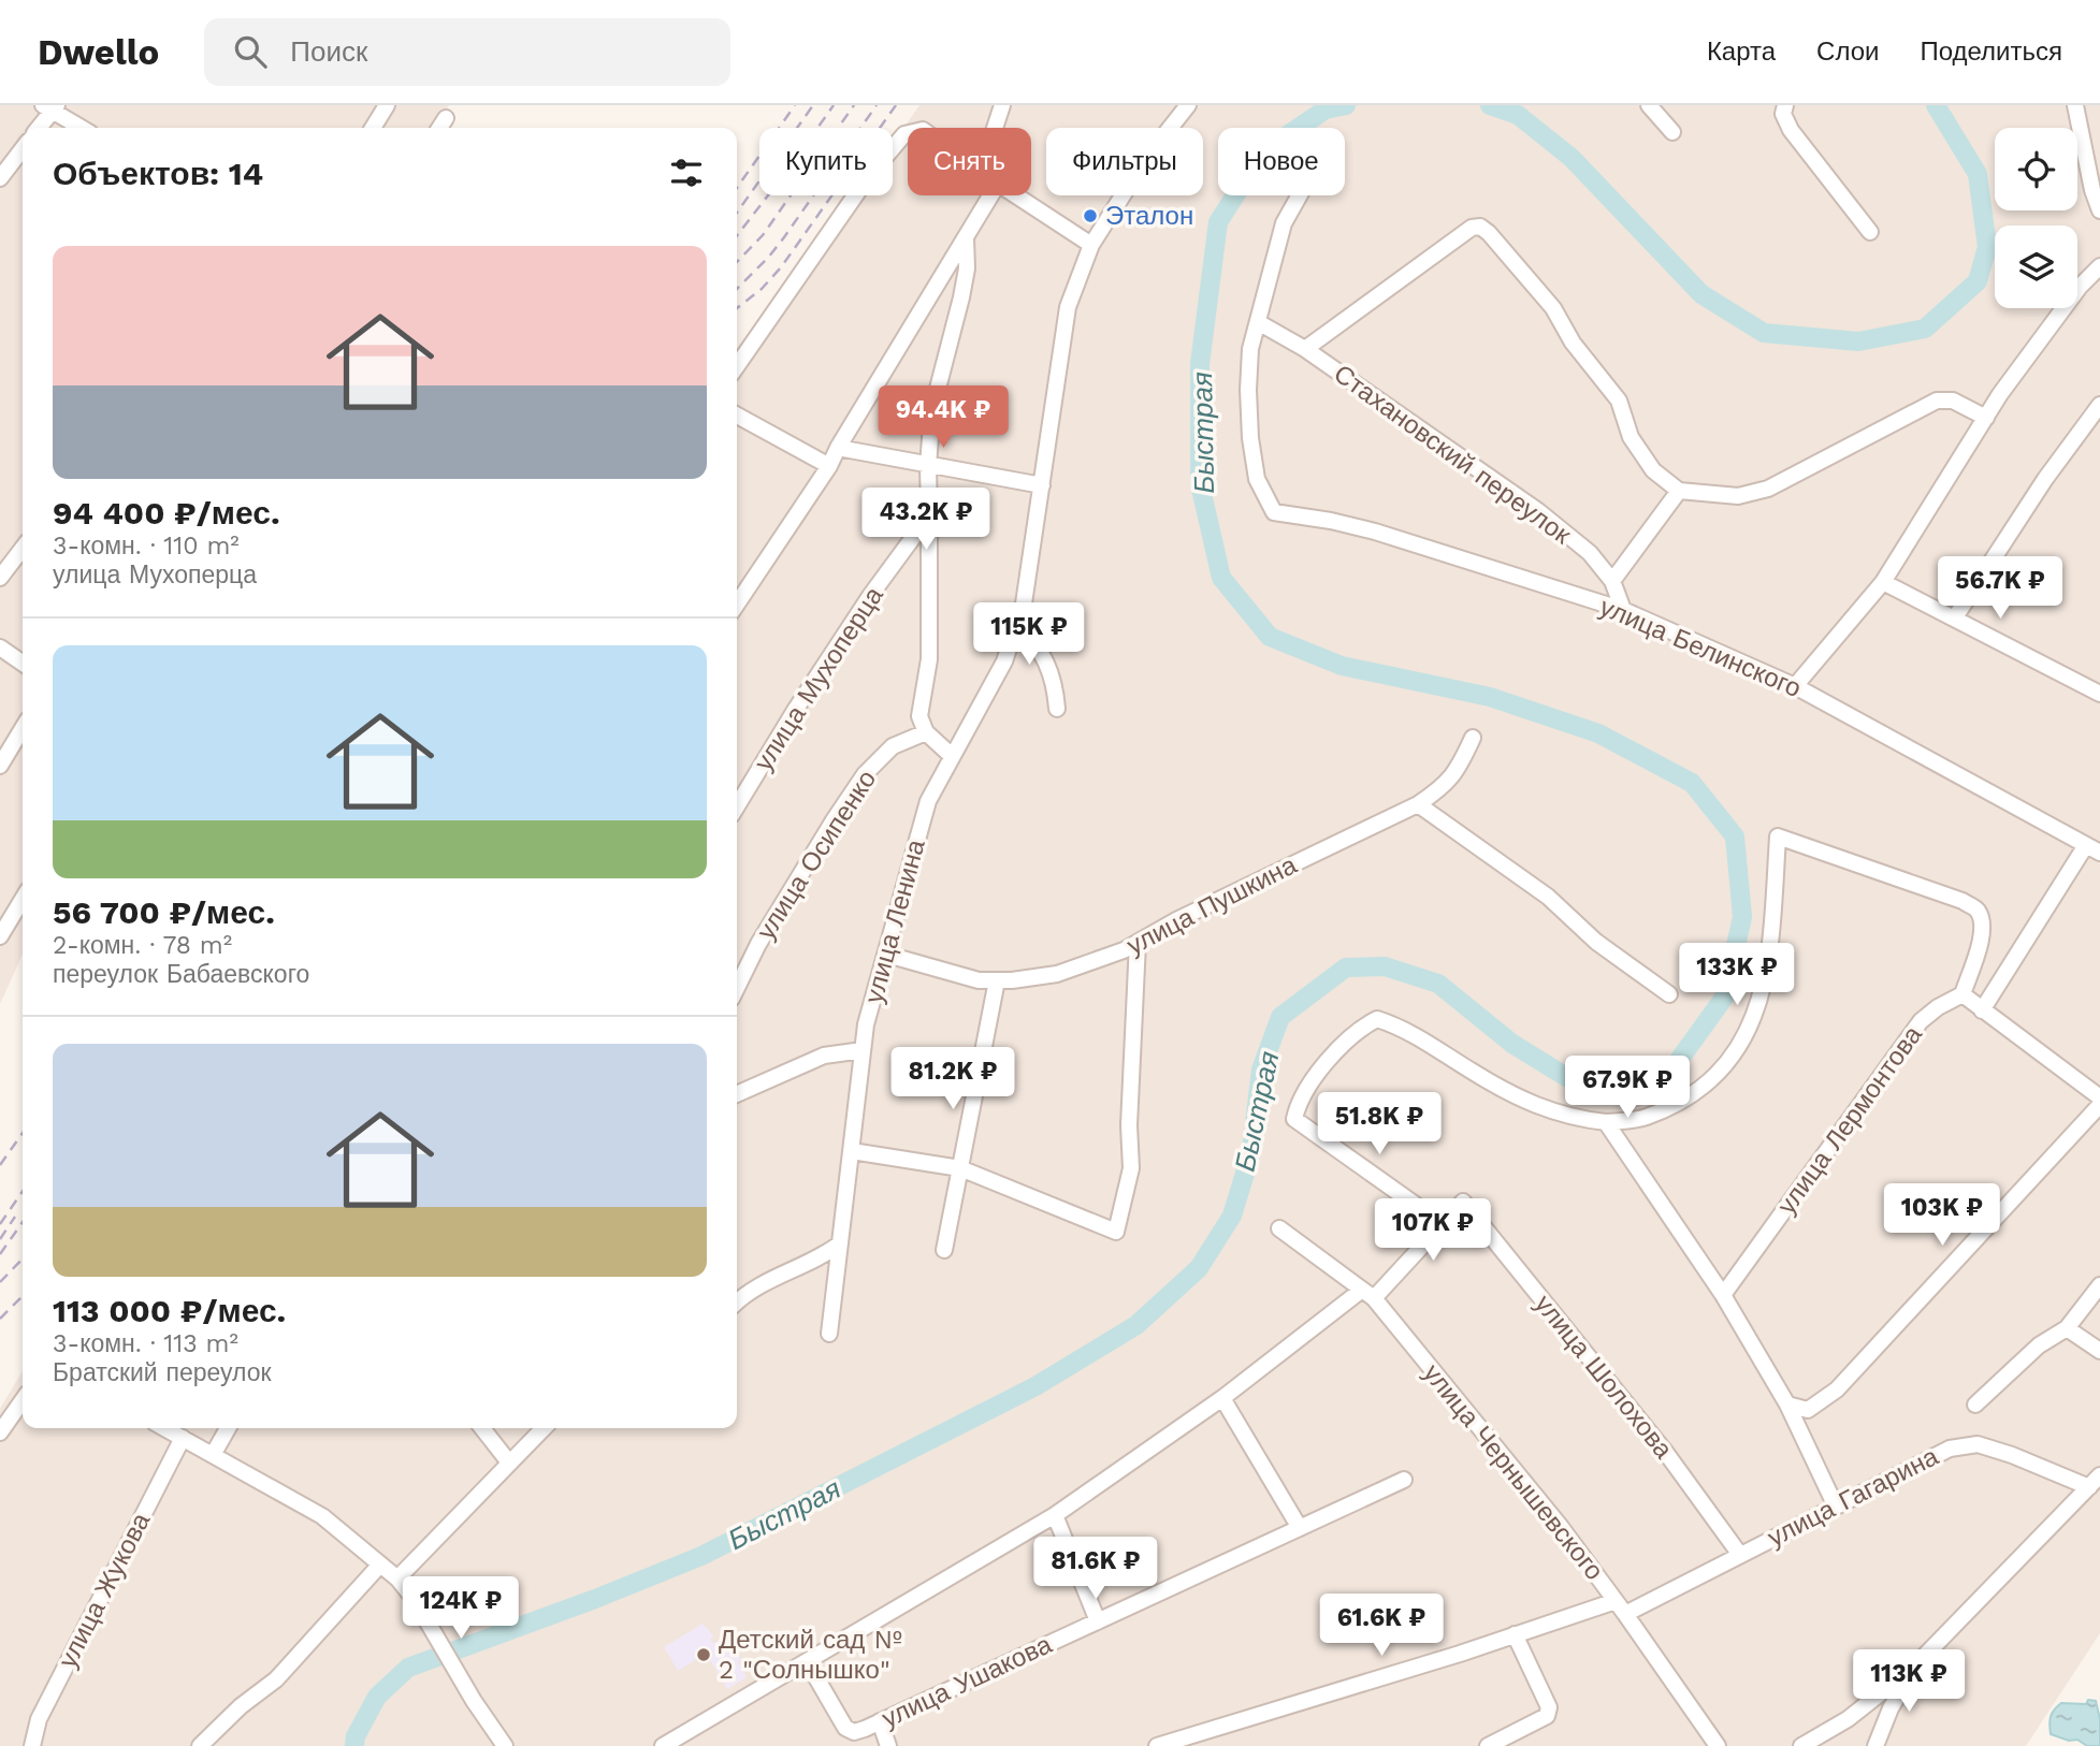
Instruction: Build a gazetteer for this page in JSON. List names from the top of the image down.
{
  "streets": {
    "street": [
      "Стахановский переулок",
      "улица Белинского",
      "улица Мухоперца",
      "улица Осипенко",
      "улица Пушкина",
      "улица Ленина",
      "улица Лермонтова",
      "улица Шолохова",
      "улица Чернышевского",
      "улица Гагарина",
      "улица Жукова",
      "улица Ушакова"
    ]
  },
  "crossings": [
    ["Стахановский переулок", "улица Белинского"],
    ["улица Пушкина", "улица Ленина"],
    ["улица Шолохова", "улица Гагарина"],
    ["улица Чернышевского", "улица Гагарина"]
  ],
  "water": ["Быстрая"],
  "places": ["Эталон", "Детский сад № 2 \"Солнышко\""],
  "page": {
    "header": "Dwello",
    "search": "Поиск",
    "nav": ["Карта", "Слои", "Поделиться"],
    "chip": [
      "Купить",
      "Снять",
      "Фильтры",
      "Новое"
    ],
    "heading": "Объектов: 14",
    "list": [
      {
        "name": "94 400 ₽/мес.",
        "note": "3-комн. · 110 m² · улица Мухоперца"
      },
      {
        "name": "56 700 ₽/мес.",
        "note": "2-комн. · 78 m² · переулок Бабаевского"
      },
      {
        "name": "113 000 ₽/мес.",
        "note": "3-комн. · 113 m² · Братский переулок"
      }
    ],
    "price": [
      "94.4K ₽",
      "43.2K ₽",
      "56.7K ₽",
      "115K ₽",
      "133K ₽",
      "81.2K ₽",
      "67.9K ₽",
      "51.8K ₽",
      "103K ₽",
      "107K ₽",
      "81.6K ₽",
      "124K ₽",
      "61.6K ₽",
      "113K ₽"
    ]
  }
}
